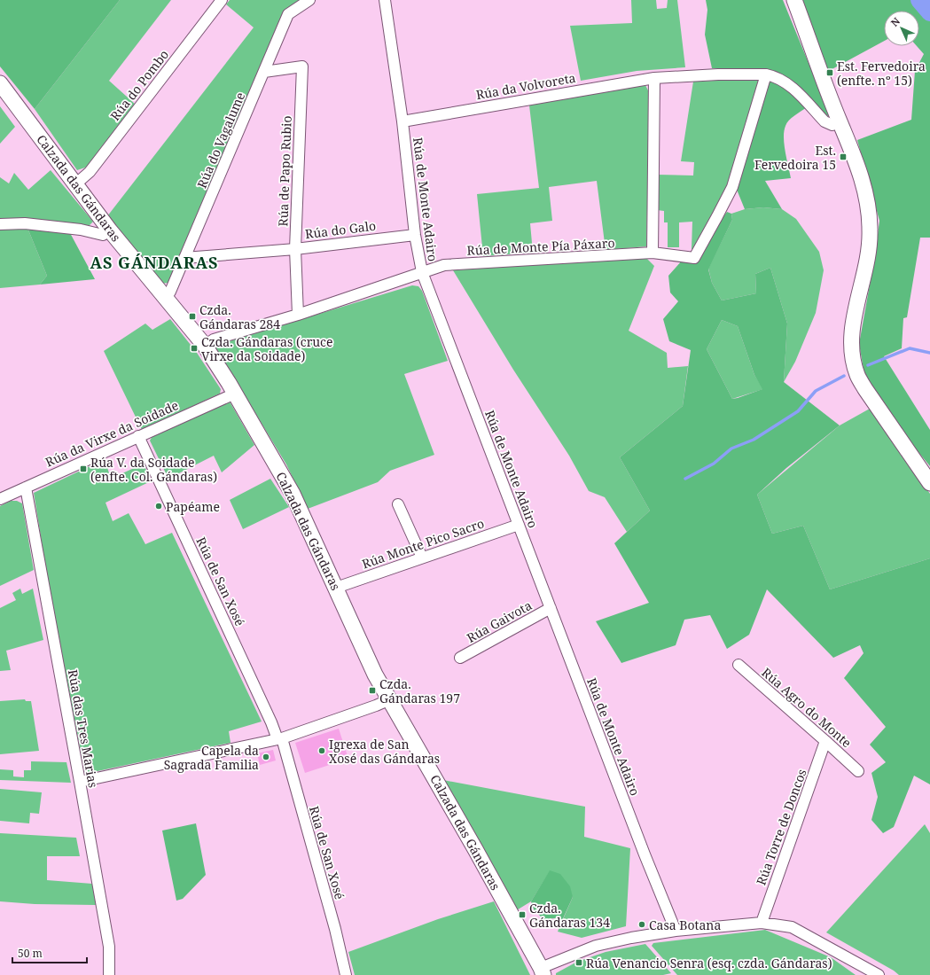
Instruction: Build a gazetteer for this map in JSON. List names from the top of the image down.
{
  "streets": {
    "main road": ["Calzada das Gándaras"],
    "street": [
      "Rúa do Pombo",
      "Rúa da Volvoreta",
      "Rúa do Vagalume",
      "Rúa de Papo Rubio",
      "Rúa de Monte Adairo",
      "Rúa do Galo",
      "Rúa de Monte Pía Páxaro",
      "Rúa da Virxe da Soidade",
      "Rúa Monte Pico Sacro",
      "Rúa de San Xosé",
      "Rúa Gaivota",
      "Rúa Agro do Monte",
      "Rúa das Tres Marias",
      "Rúa Torre de Doncos"
    ]
  },
  "crossings": [
    ["Rúa do Pombo", "Calzada das Gándaras"],
    ["Rúa da Volvoreta", "Rúa de Monte Adairo"],
    ["Rúa da Volvoreta", "Rúa de Monte Pía Páxaro"],
    ["Rúa do Vagalume", "Rúa de Papo Rubio"],
    ["Rúa do Vagalume", "Calzada das Gándaras"],
    ["Rúa do Vagalume", "Rúa do Galo"],
    ["Rúa de Papo Rubio", "Rúa do Galo"],
    ["Rúa de Papo Rubio", "Rúa de Monte Pía Páxaro"],
    ["Calzada das Gándaras", "Rúa de Monte Pía Páxaro"],
    ["Calzada das Gándaras", "Rúa da Virxe da Soidade"],
    ["Calzada das Gándaras", "Rúa Monte Pico Sacro"],
    ["Rúa de Monte Adairo", "Rúa do Galo"],
    ["Rúa de Monte Adairo", "Rúa de Monte Pía Páxaro"],
    ["Rúa de Monte Adairo", "Rúa Monte Pico Sacro"],
    ["Rúa de Monte Adairo", "Rúa Gaivota"],
    ["Rúa da Virxe da Soidade", "Rúa de San Xosé"],
    ["Rúa da Virxe da Soidade", "Rúa das Tres Marias"],
    ["Rúa Agro do Monte", "Rúa Torre de Doncos"]
  ],
  "districts": ["AS GÁNDARAS"],
  "places": {
    "transit": [
      "Est. Fervedoira (enfte. nº 15)",
      "Est. Fervedoira 15",
      "Czda. Gándaras 284",
      "Czda. Gándaras (cruce Virxe da Soidade)",
      "Rúa V. da Soidade (enfte. Col. Gándaras)",
      "Czda. Gándaras 197",
      "Czda. Gándaras 134",
      "Rúa Venancio Senra (esq. czda. Gándaras)"
    ],
    "other": [
      "Papéame",
      "Igrexa de San Xosé das Gándaras",
      "Capela da Sagrada Familia",
      "Casa Botana"
    ]
  },
  "scale_bar": "50 m",
  "north": "top left"
}
